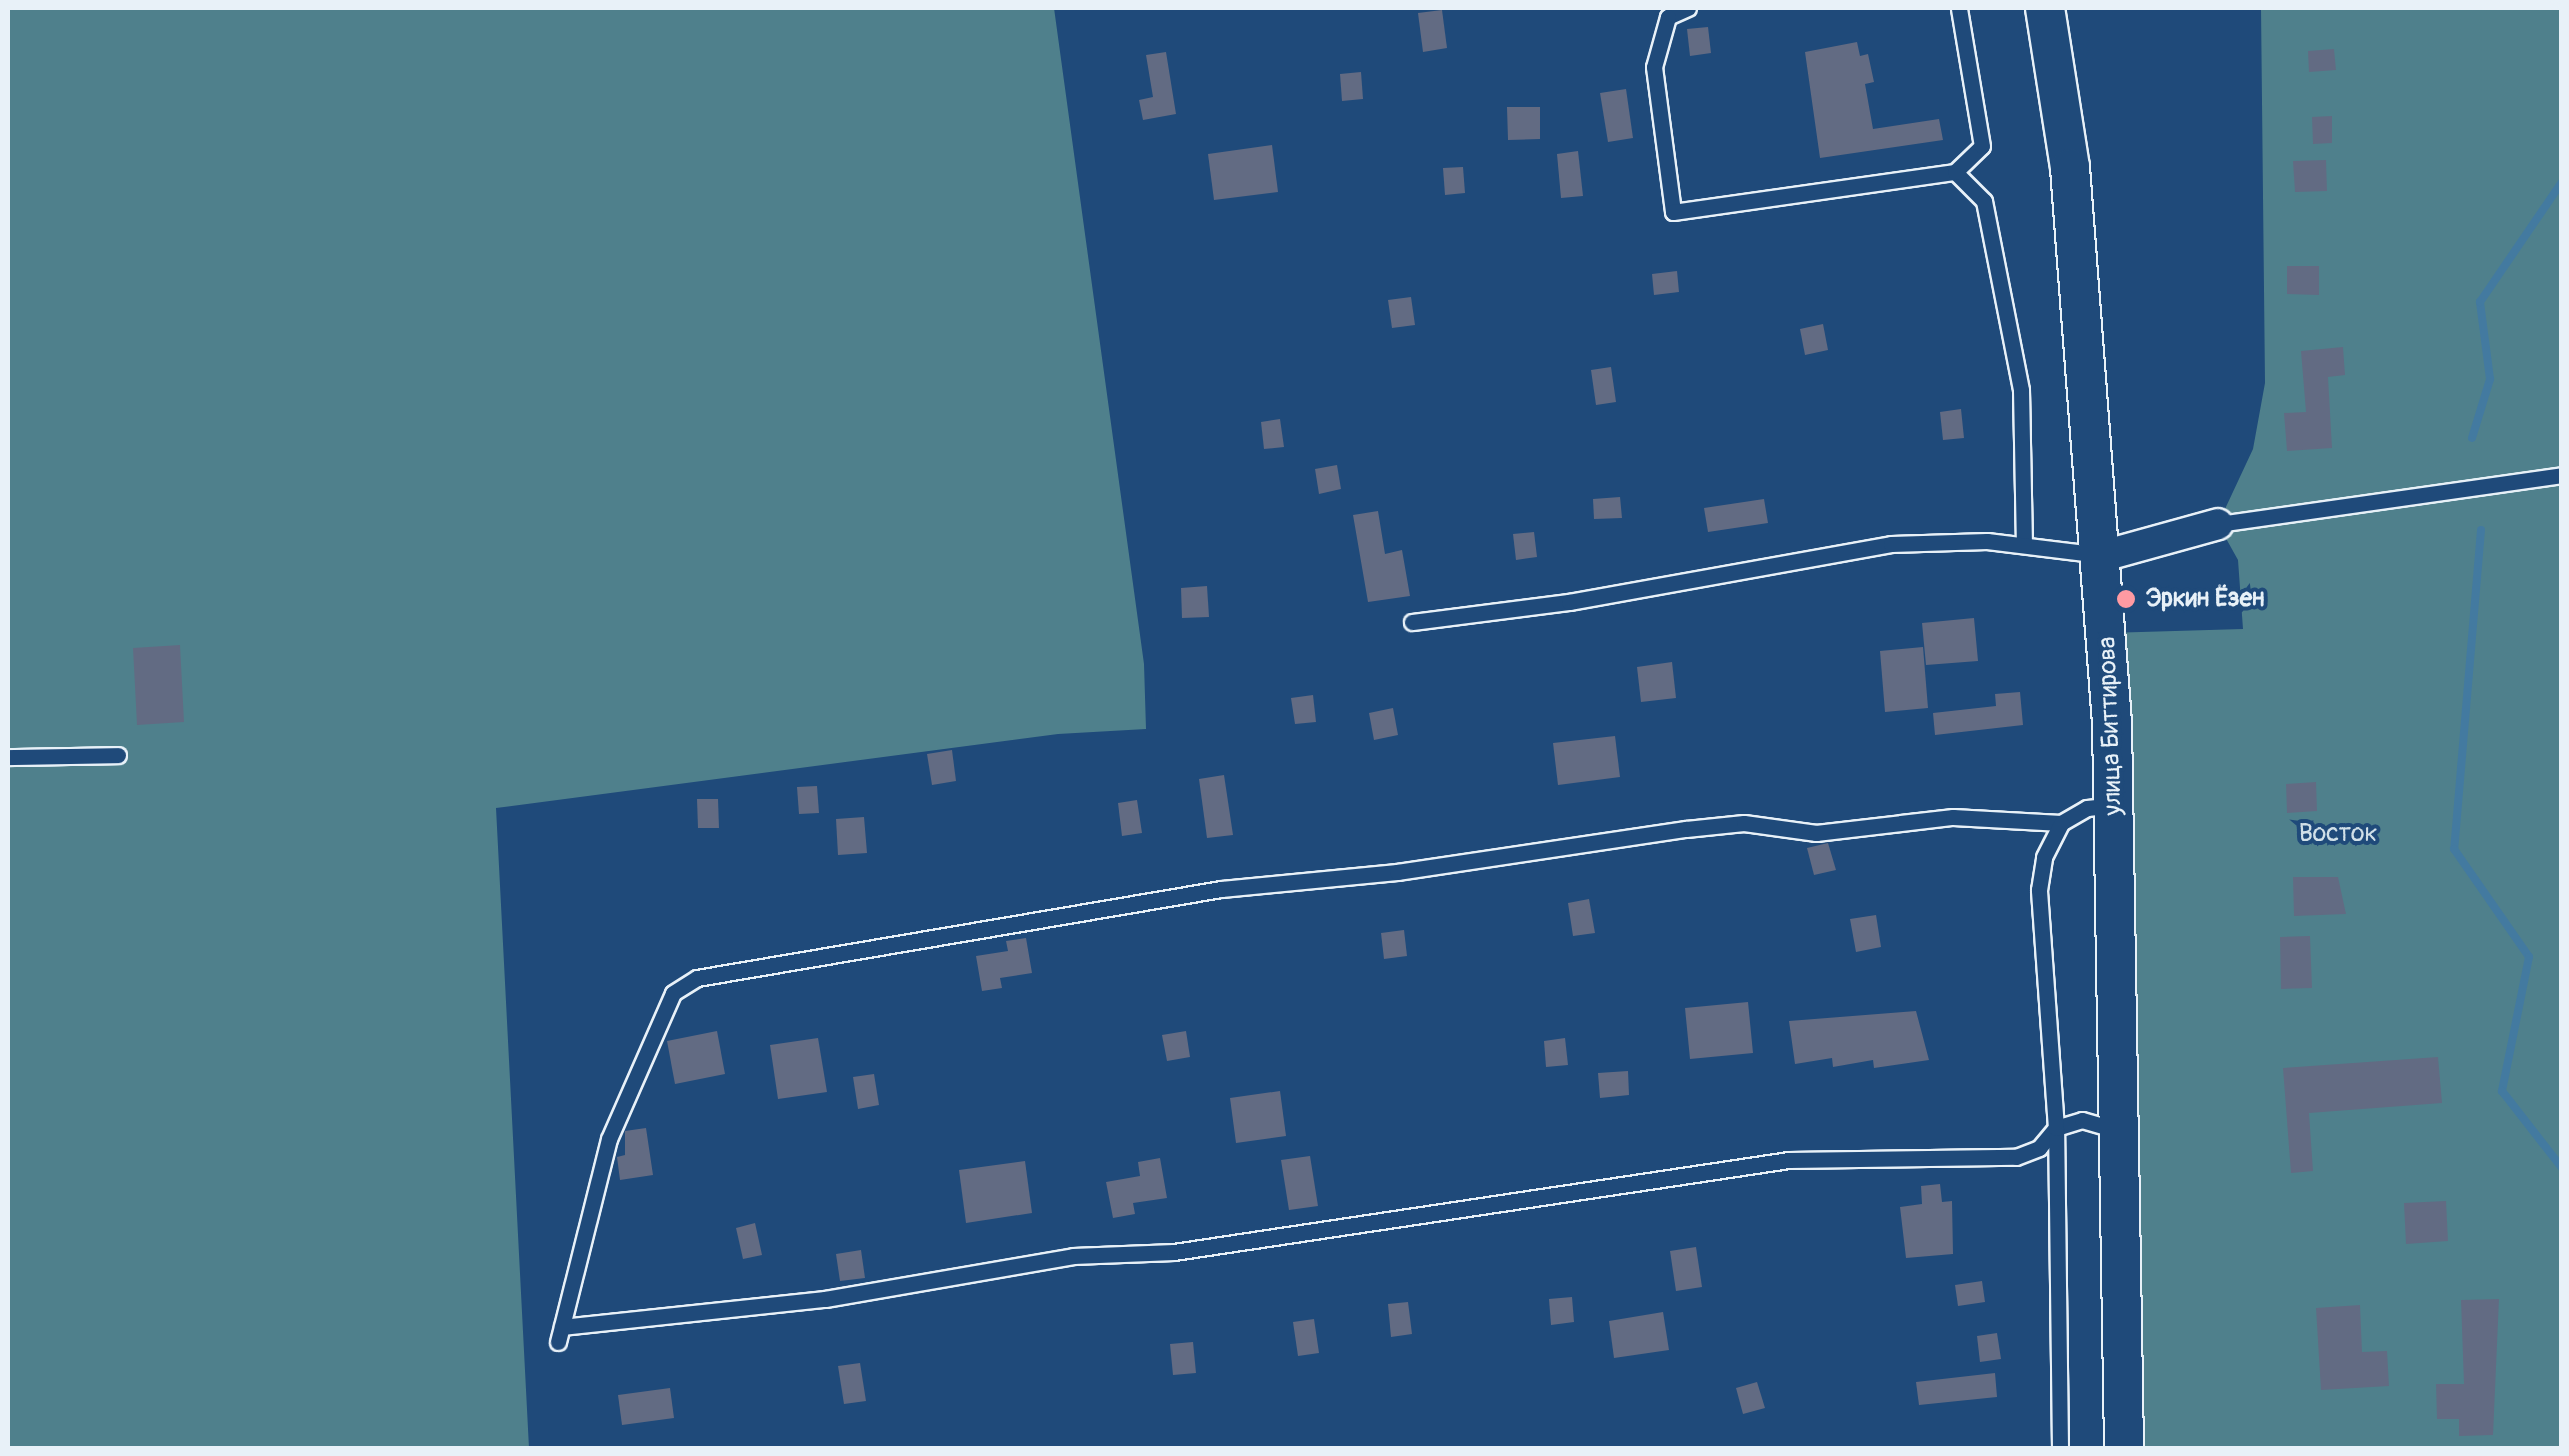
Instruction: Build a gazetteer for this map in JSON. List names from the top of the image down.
{
  "streets": {
    "street": ["улица Биттирова"]
  },
  "parks": ["Восток"],
  "places": ["Эркин Ёзен"]
}
